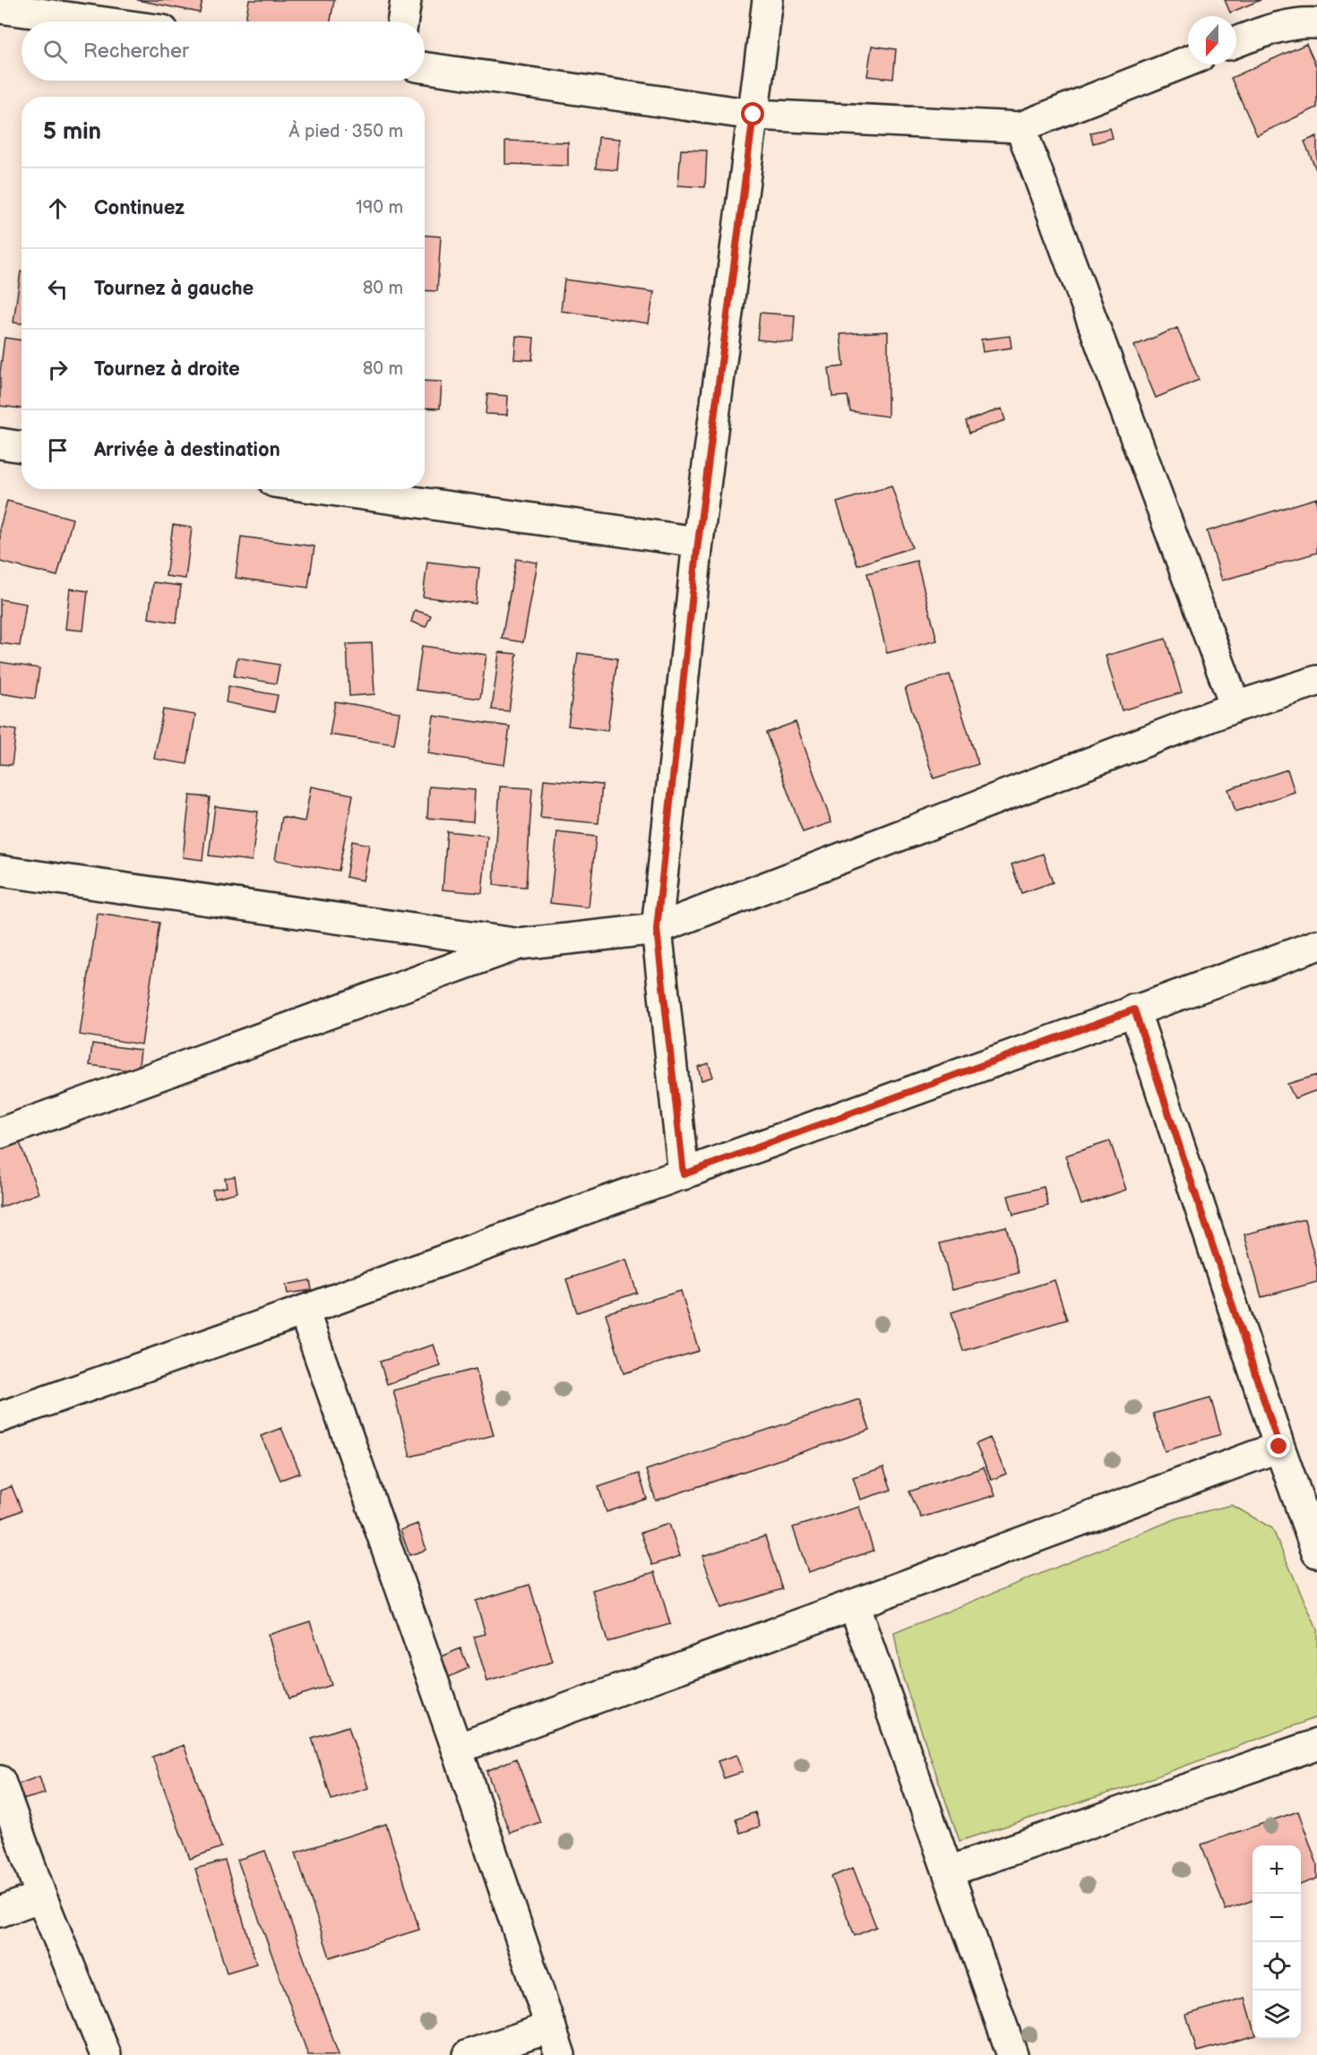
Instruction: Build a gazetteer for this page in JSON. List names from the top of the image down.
{
  "north": "bottom",
  "page": {
    "search": "Rechercher",
    "heading": ["5 min", "À pied · 350 m"],
    "list": [
      ["Continuez", "190 m"],
      ["Tournez à gauche", "80 m"],
      ["Tournez à droite", "80 m"],
      "Arrivée à destination"
    ],
    "map_buttons": ["+", "−"]
  }
}
